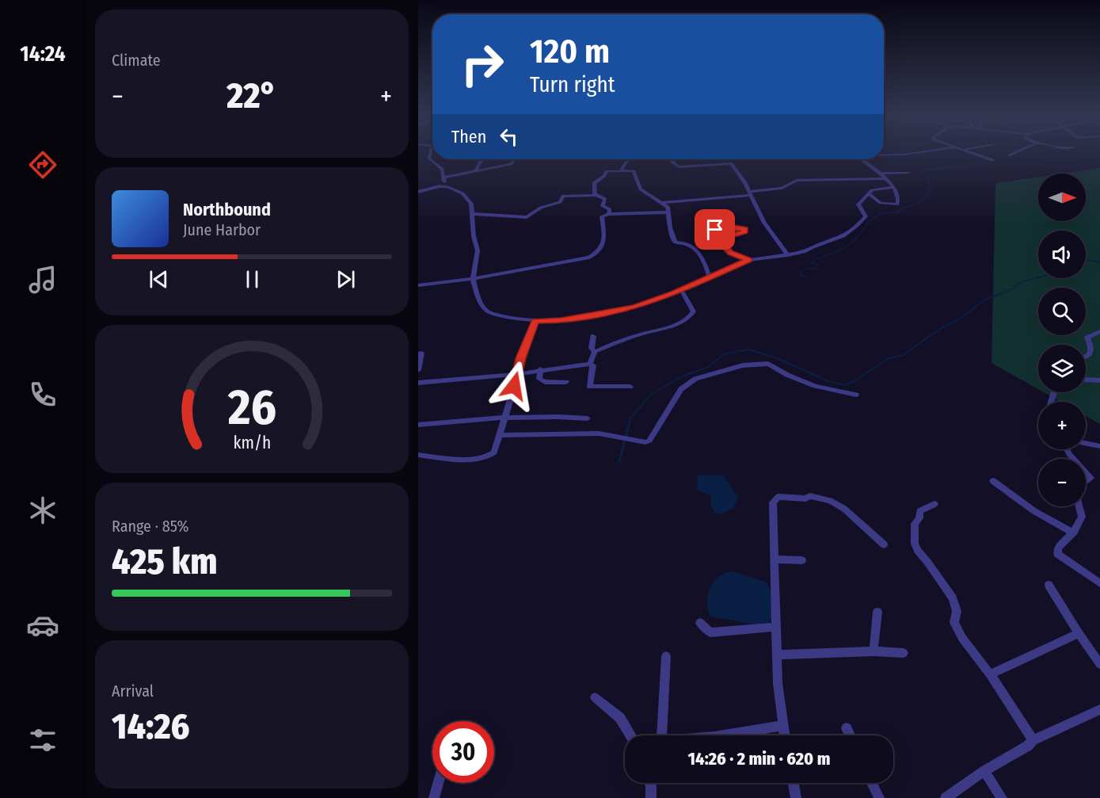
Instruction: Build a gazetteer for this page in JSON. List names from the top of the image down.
{
  "north": "right",
  "page": {
    "tabs": "14:24",
    "tile": [
      "Climate",
      ["Range · 85%", "425 km"],
      ["Arrival", "14:26"]
    ],
    "turn": ["120 m", "Turn right"],
    "heat": ["−", "22°", "+"],
    "then": "Then",
    "map_buttons": ["+", "−"],
    "song": ["Northbound", "June Harbor"],
    "limit": "30",
    "trip": "14:26 · 2 min · 620 m",
    "gauge": ["26", "km/h"]
  }
}
